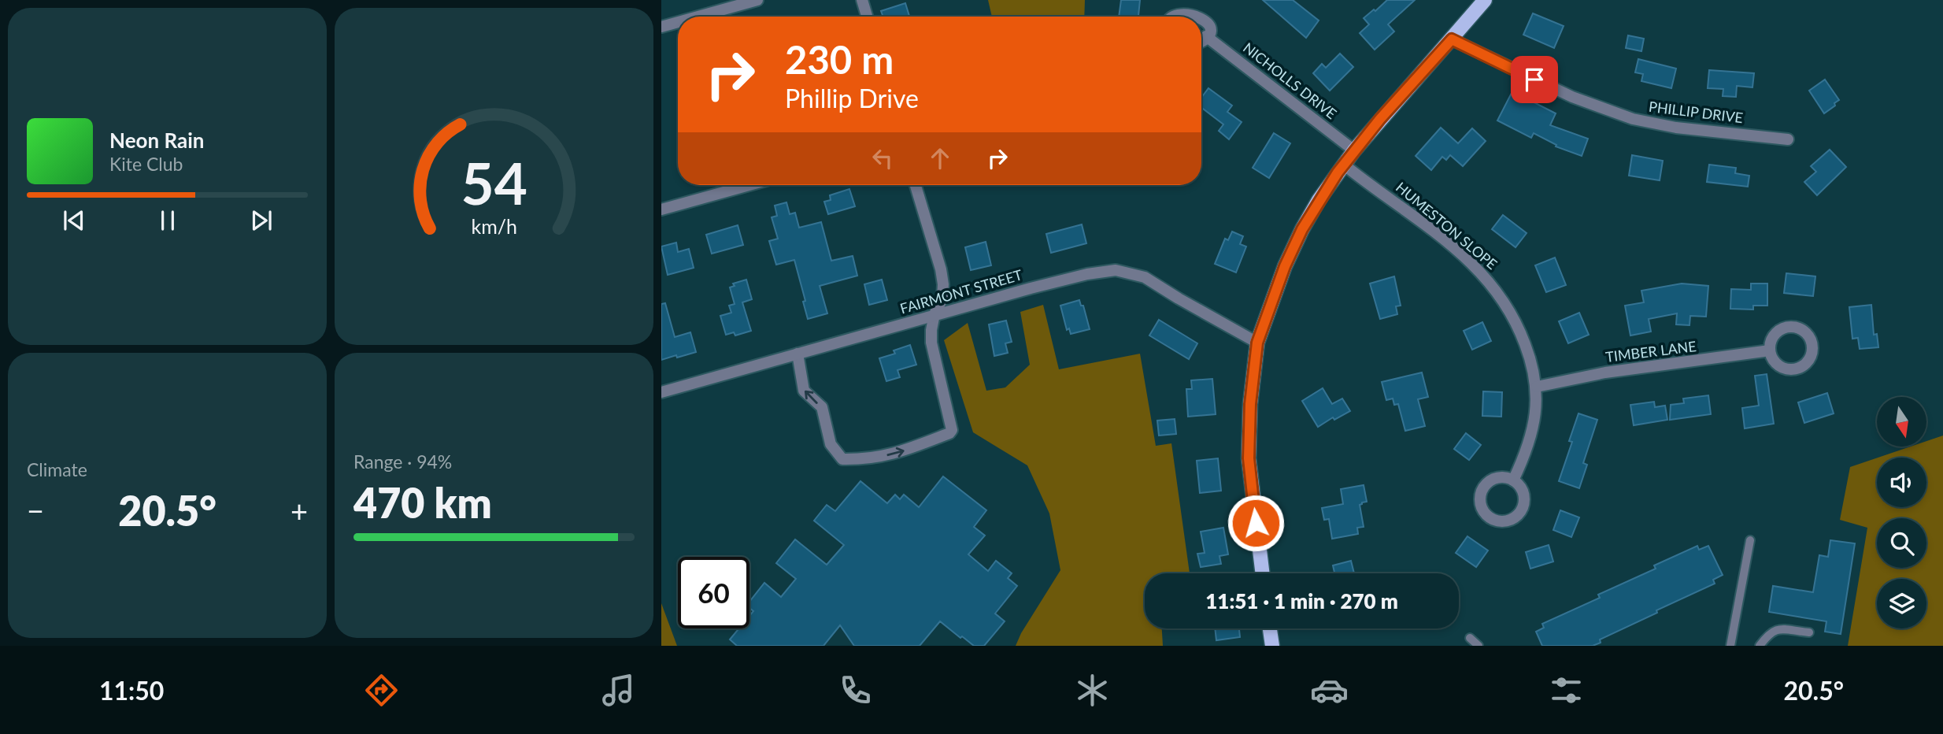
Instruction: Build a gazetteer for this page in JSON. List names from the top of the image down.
{
  "streets": {
    "street": [
      "NICHOLLS DRIVE",
      "PHILLIP DRIVE",
      "HUMESTON SLOPE",
      "FAIRMONT STREET",
      "TIMBER LANE"
    ]
  },
  "crossings": [
    ["HUMESTON SLOPE", "TIMBER LANE"]
  ],
  "north": "bottom",
  "page": {
    "turn": ["230 m", "Phillip Drive"],
    "song": ["Neon Rain", "Kite Club"],
    "tile": [
      "Climate",
      ["Range · 94%", "470 km"]
    ],
    "heat": ["−", "20.5°", "+"],
    "limit": "60",
    "trip": "11:51 · 1 min · 270 m",
    "tabs": ["11:50", "20.5°"],
    "gauge": ["54", "km/h"]
  }
}
